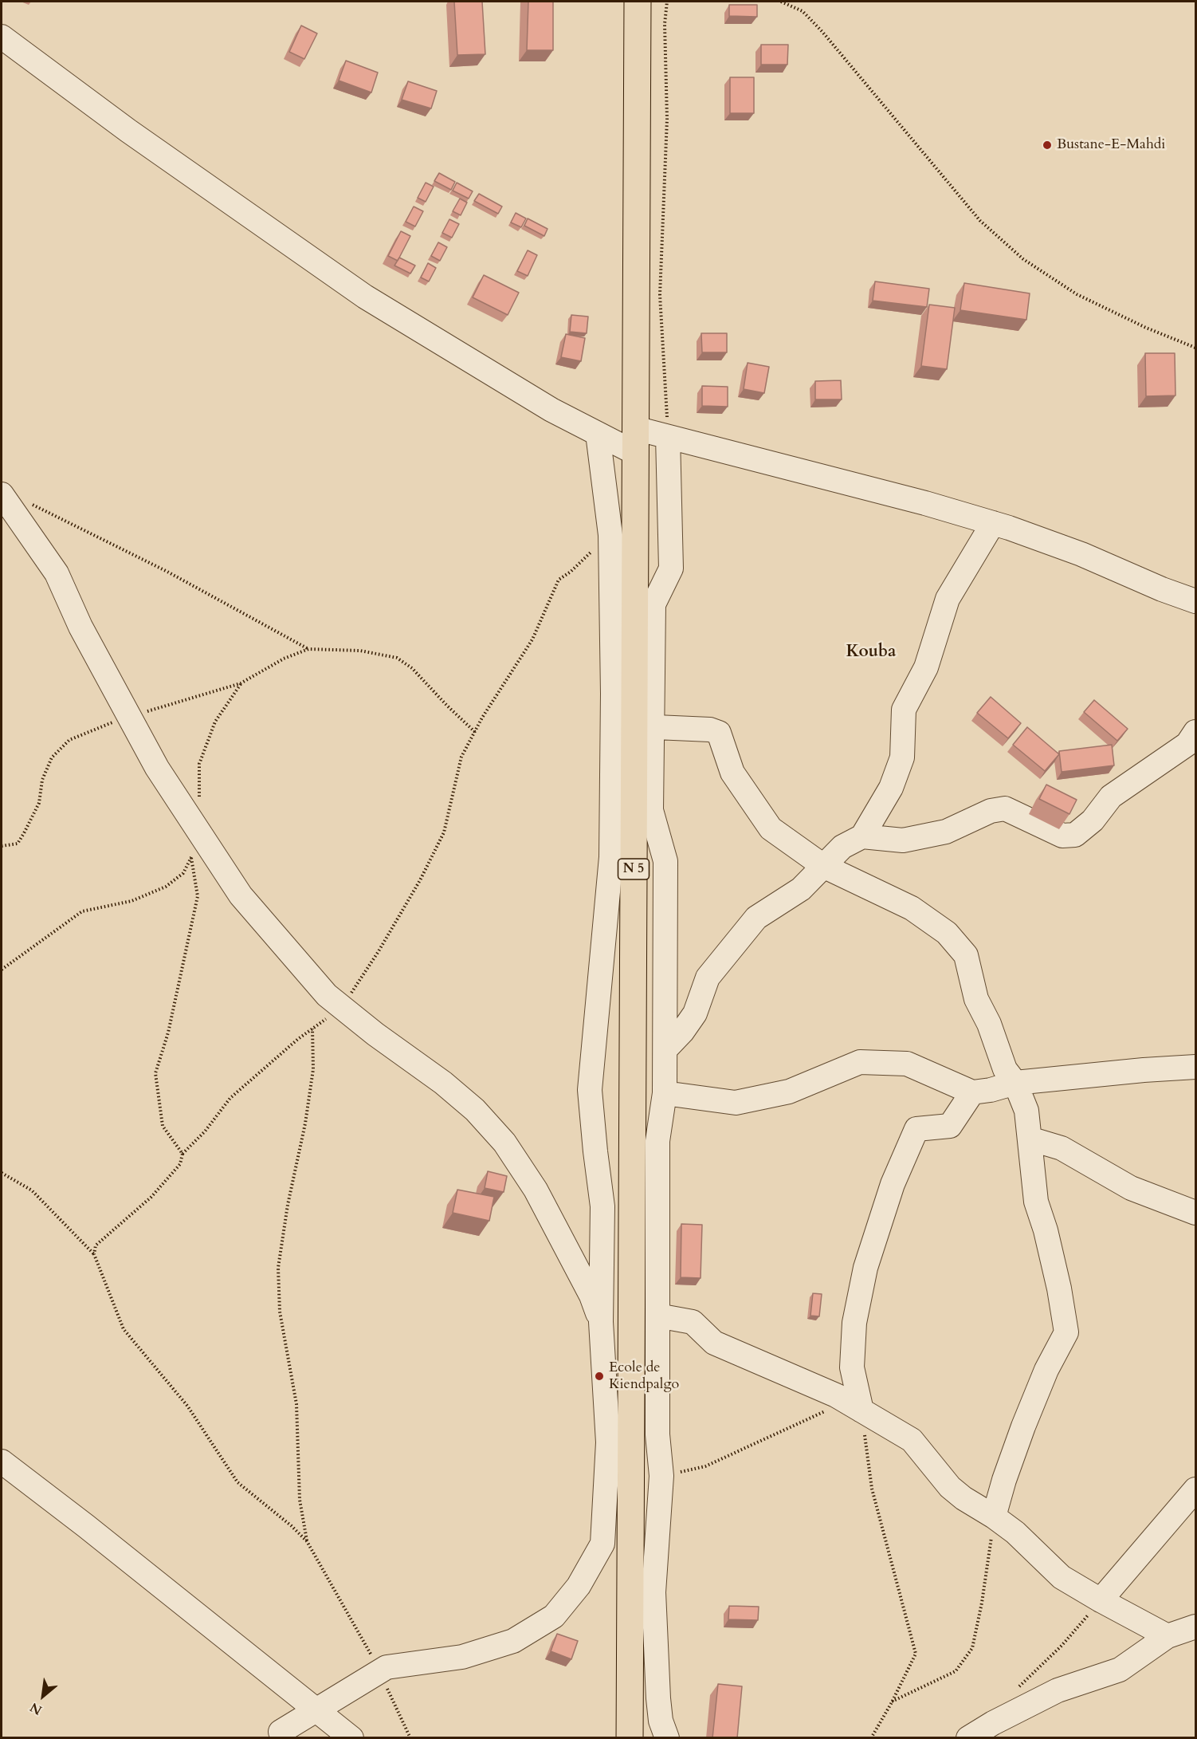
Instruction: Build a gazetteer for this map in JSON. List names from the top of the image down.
{
  "streets": {
    "highway": ["N 5"]
  },
  "districts": ["Kouba"],
  "places": ["Bustane-E-Mahdi", "Ecole de Kiendpalgo"],
  "north": "bottom left"
}
